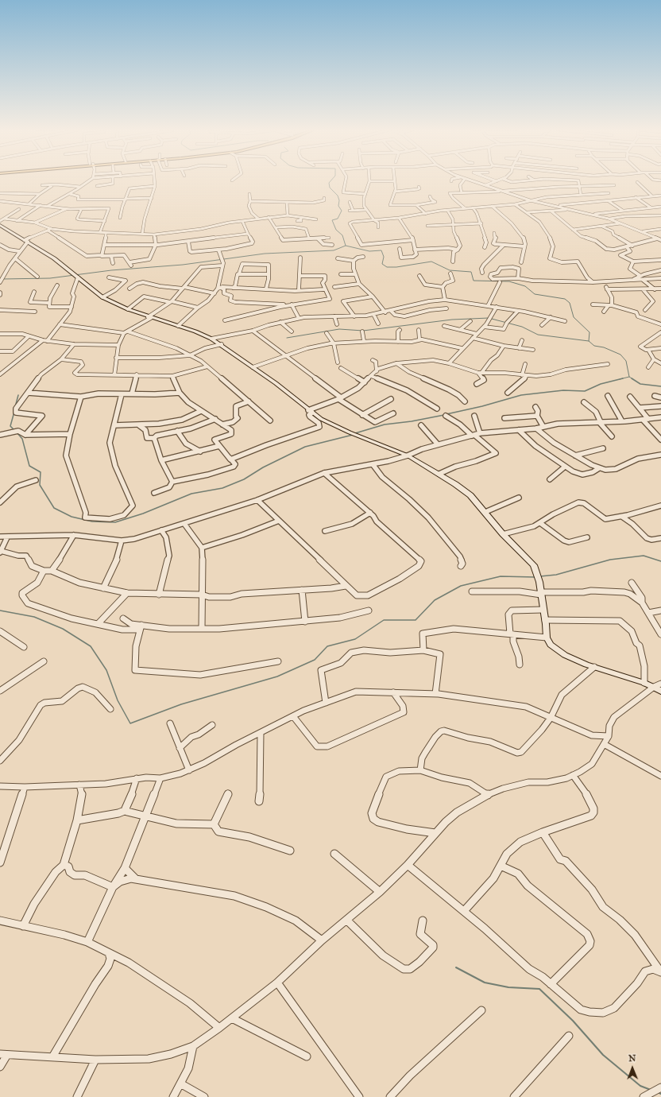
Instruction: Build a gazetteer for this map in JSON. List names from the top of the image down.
{
  "north": "top"
}
